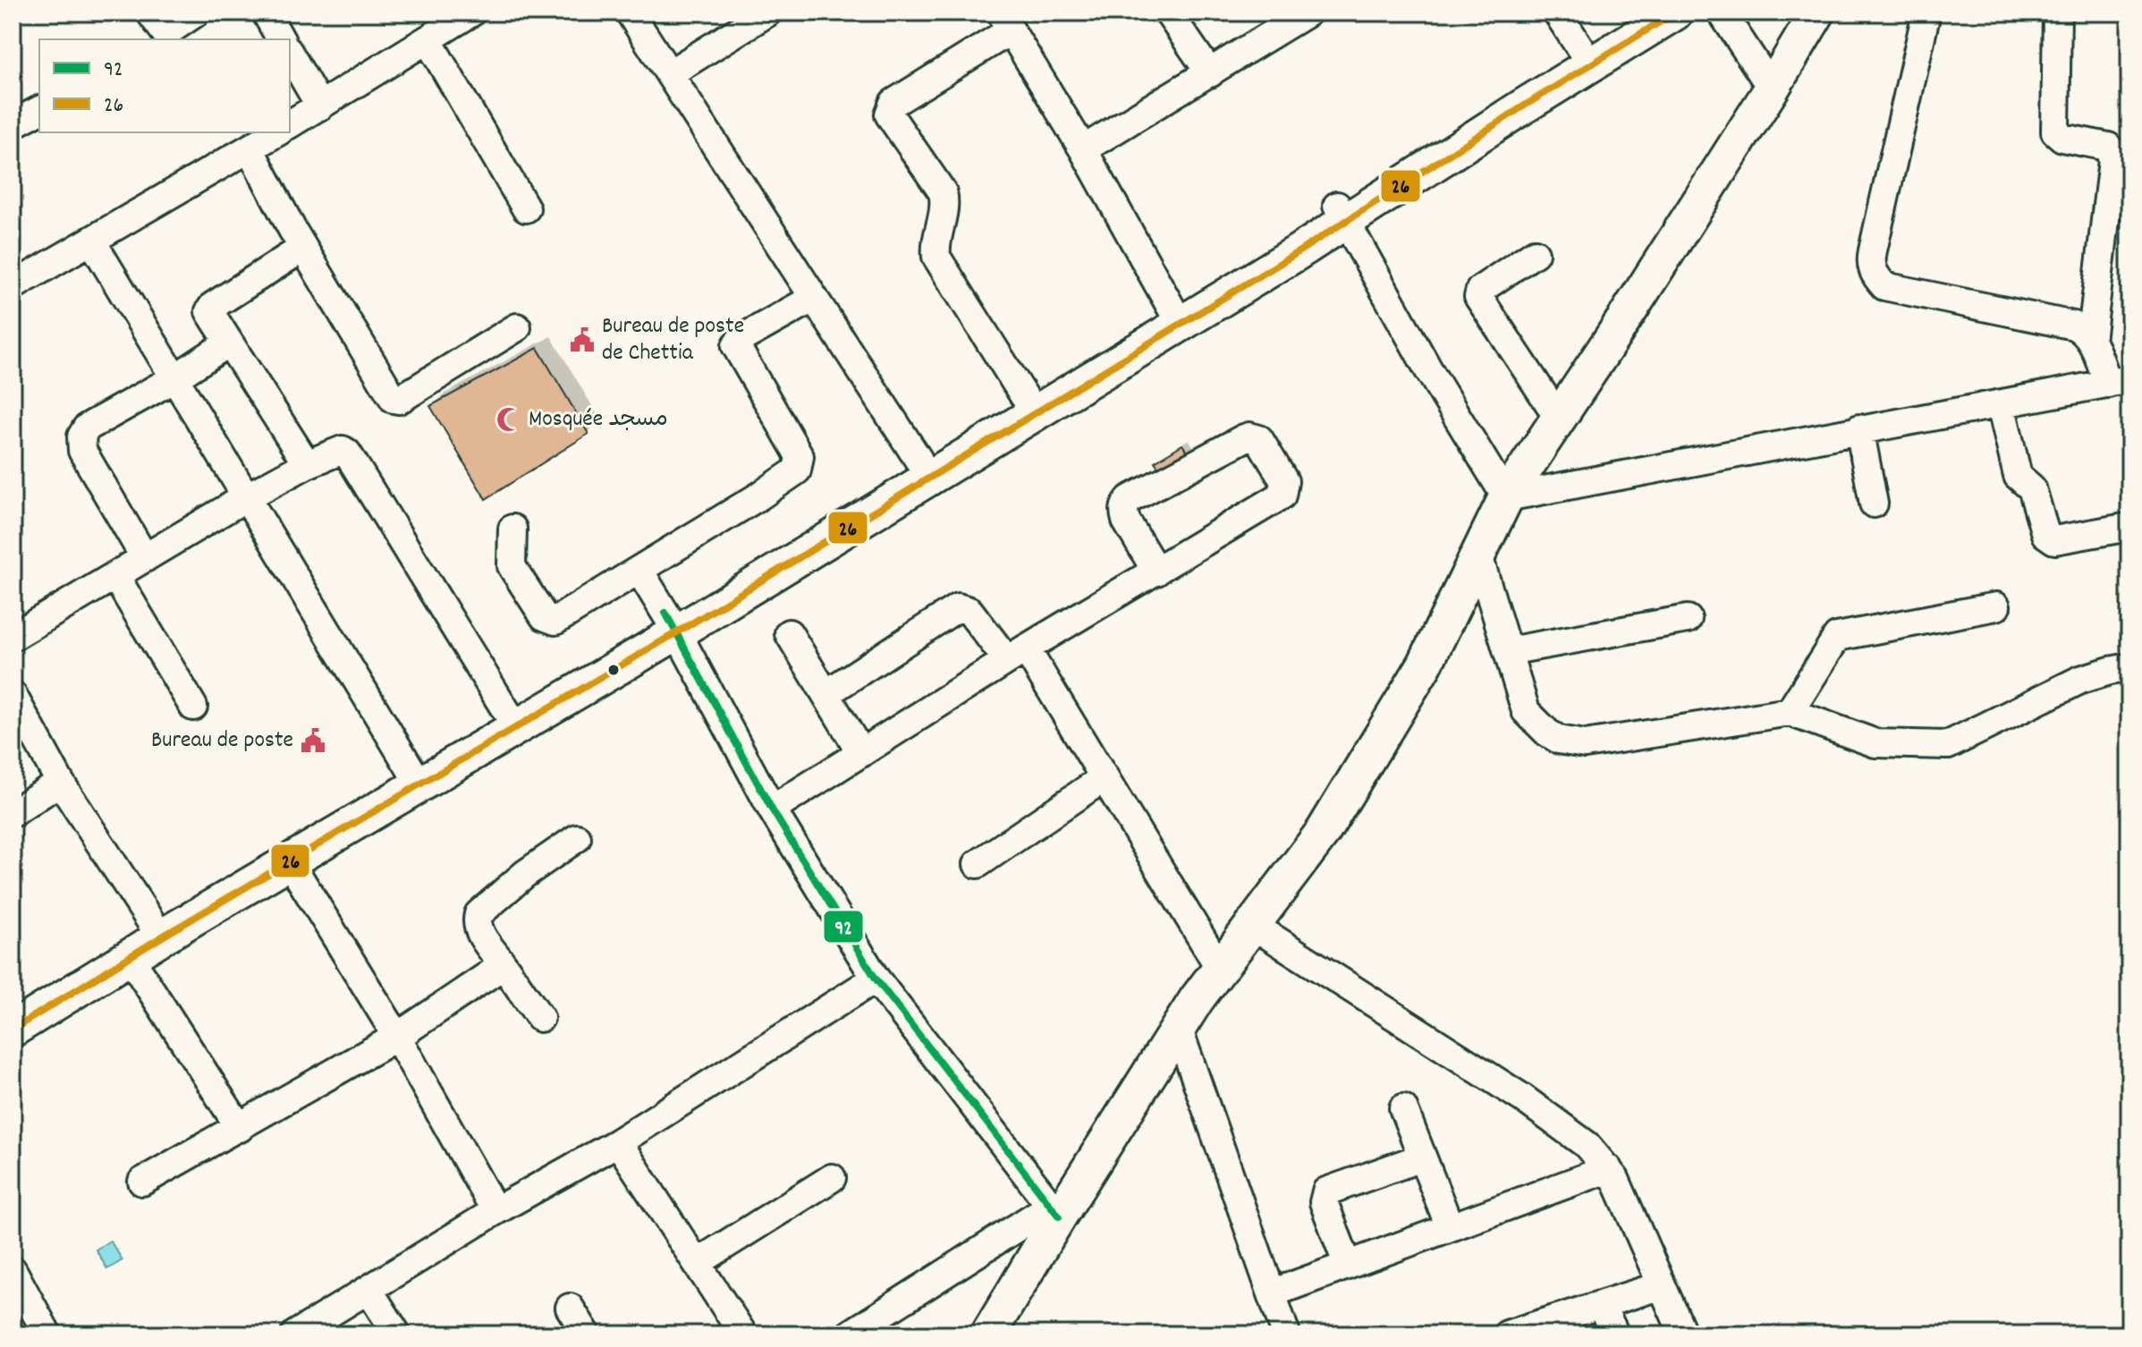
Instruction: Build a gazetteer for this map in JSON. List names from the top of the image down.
{
  "places": {
    "public building": ["Bureau de poste de Chettia", "Bureau de poste"],
    "mosque": ["Mosquée مسجد"]
  },
  "lines": ["transit line 26", "transit line 92"],
  "legend": ["92", "26"]
}
